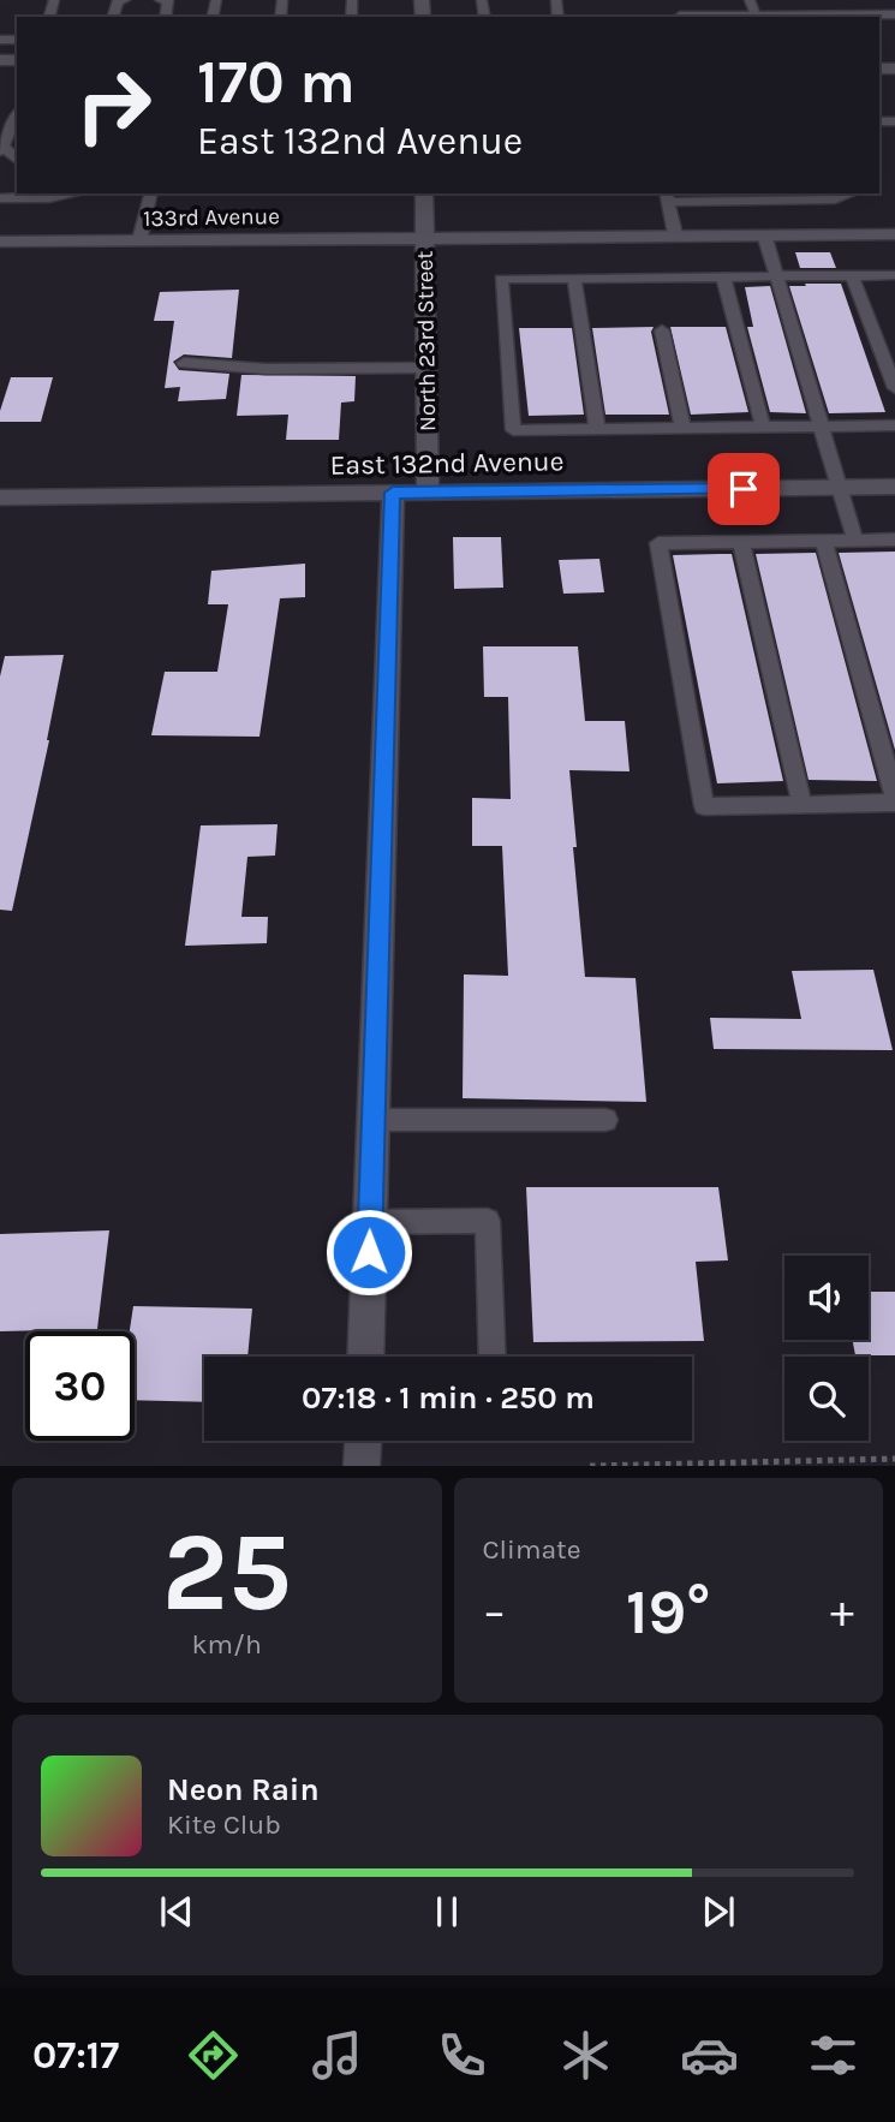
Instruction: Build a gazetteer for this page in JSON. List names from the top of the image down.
{
  "streets": {
    "street": ["133rd Avenue", "North 23rd Street", "East 132nd Avenue"]
  },
  "crossings": [
    ["133rd Avenue", "North 23rd Street"],
    ["North 23rd Street", "East 132nd Avenue"]
  ],
  "page": {
    "turn": ["170 m", "East 132nd Avenue"],
    "limit": "30",
    "trip": "07:18 · 1 min · 250 m",
    "tile": [
      ["25", "km/h"],
      "Climate"
    ],
    "heat": ["−", "19°", "+"],
    "song": ["Neon Rain", "Kite Club"],
    "tabs": "07:17"
  }
}
